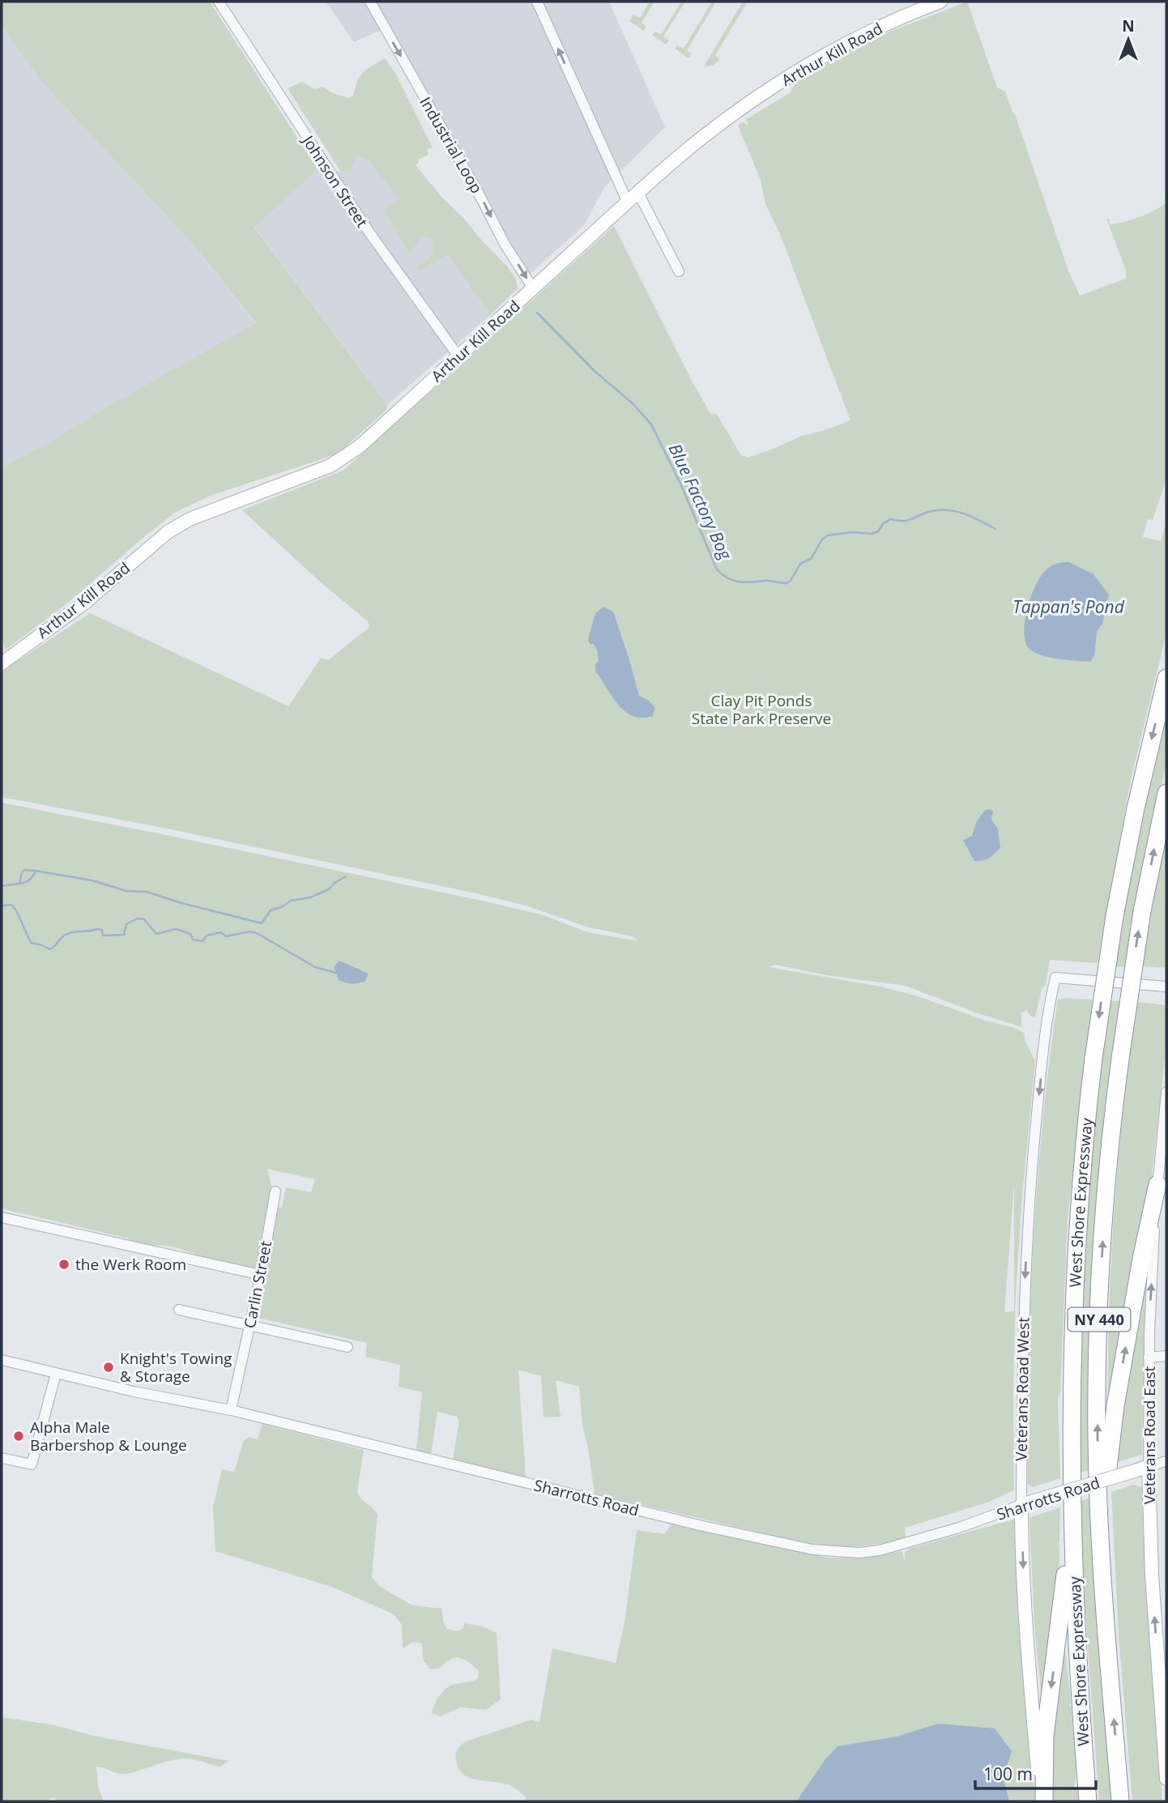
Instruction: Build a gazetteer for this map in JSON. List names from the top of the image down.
{
  "streets": {
    "highway": ["West Shore Expressway", "NY 440"],
    "street": [
      "Arthur Kill Road",
      "Industrial Loop",
      "Johnson Street",
      "Carlin Street",
      "Veterans Road West",
      "Veterans Road East",
      "Sharrotts Road"
    ]
  },
  "crossings": [
    ["Arthur Kill Road", "Industrial Loop"],
    ["Arthur Kill Road", "Johnson Street"],
    ["Carlin Street", "Sharrotts Road"],
    ["Veterans Road West", "Sharrotts Road"],
    ["Veterans Road East", "Sharrotts Road"]
  ],
  "one_way": ["Industrial Loop", "Veterans Road West", "Veterans Road East"],
  "water": ["Blue Factory Bog", "Tappan's Pond"],
  "parks": ["Clay Pit Ponds State Park Preserve"],
  "places": ["the Werk Room", "Knight's Towing & Storage", "Alpha Male Barbershop & Lounge"],
  "scale_bar": "100 m",
  "north": "top"
}
